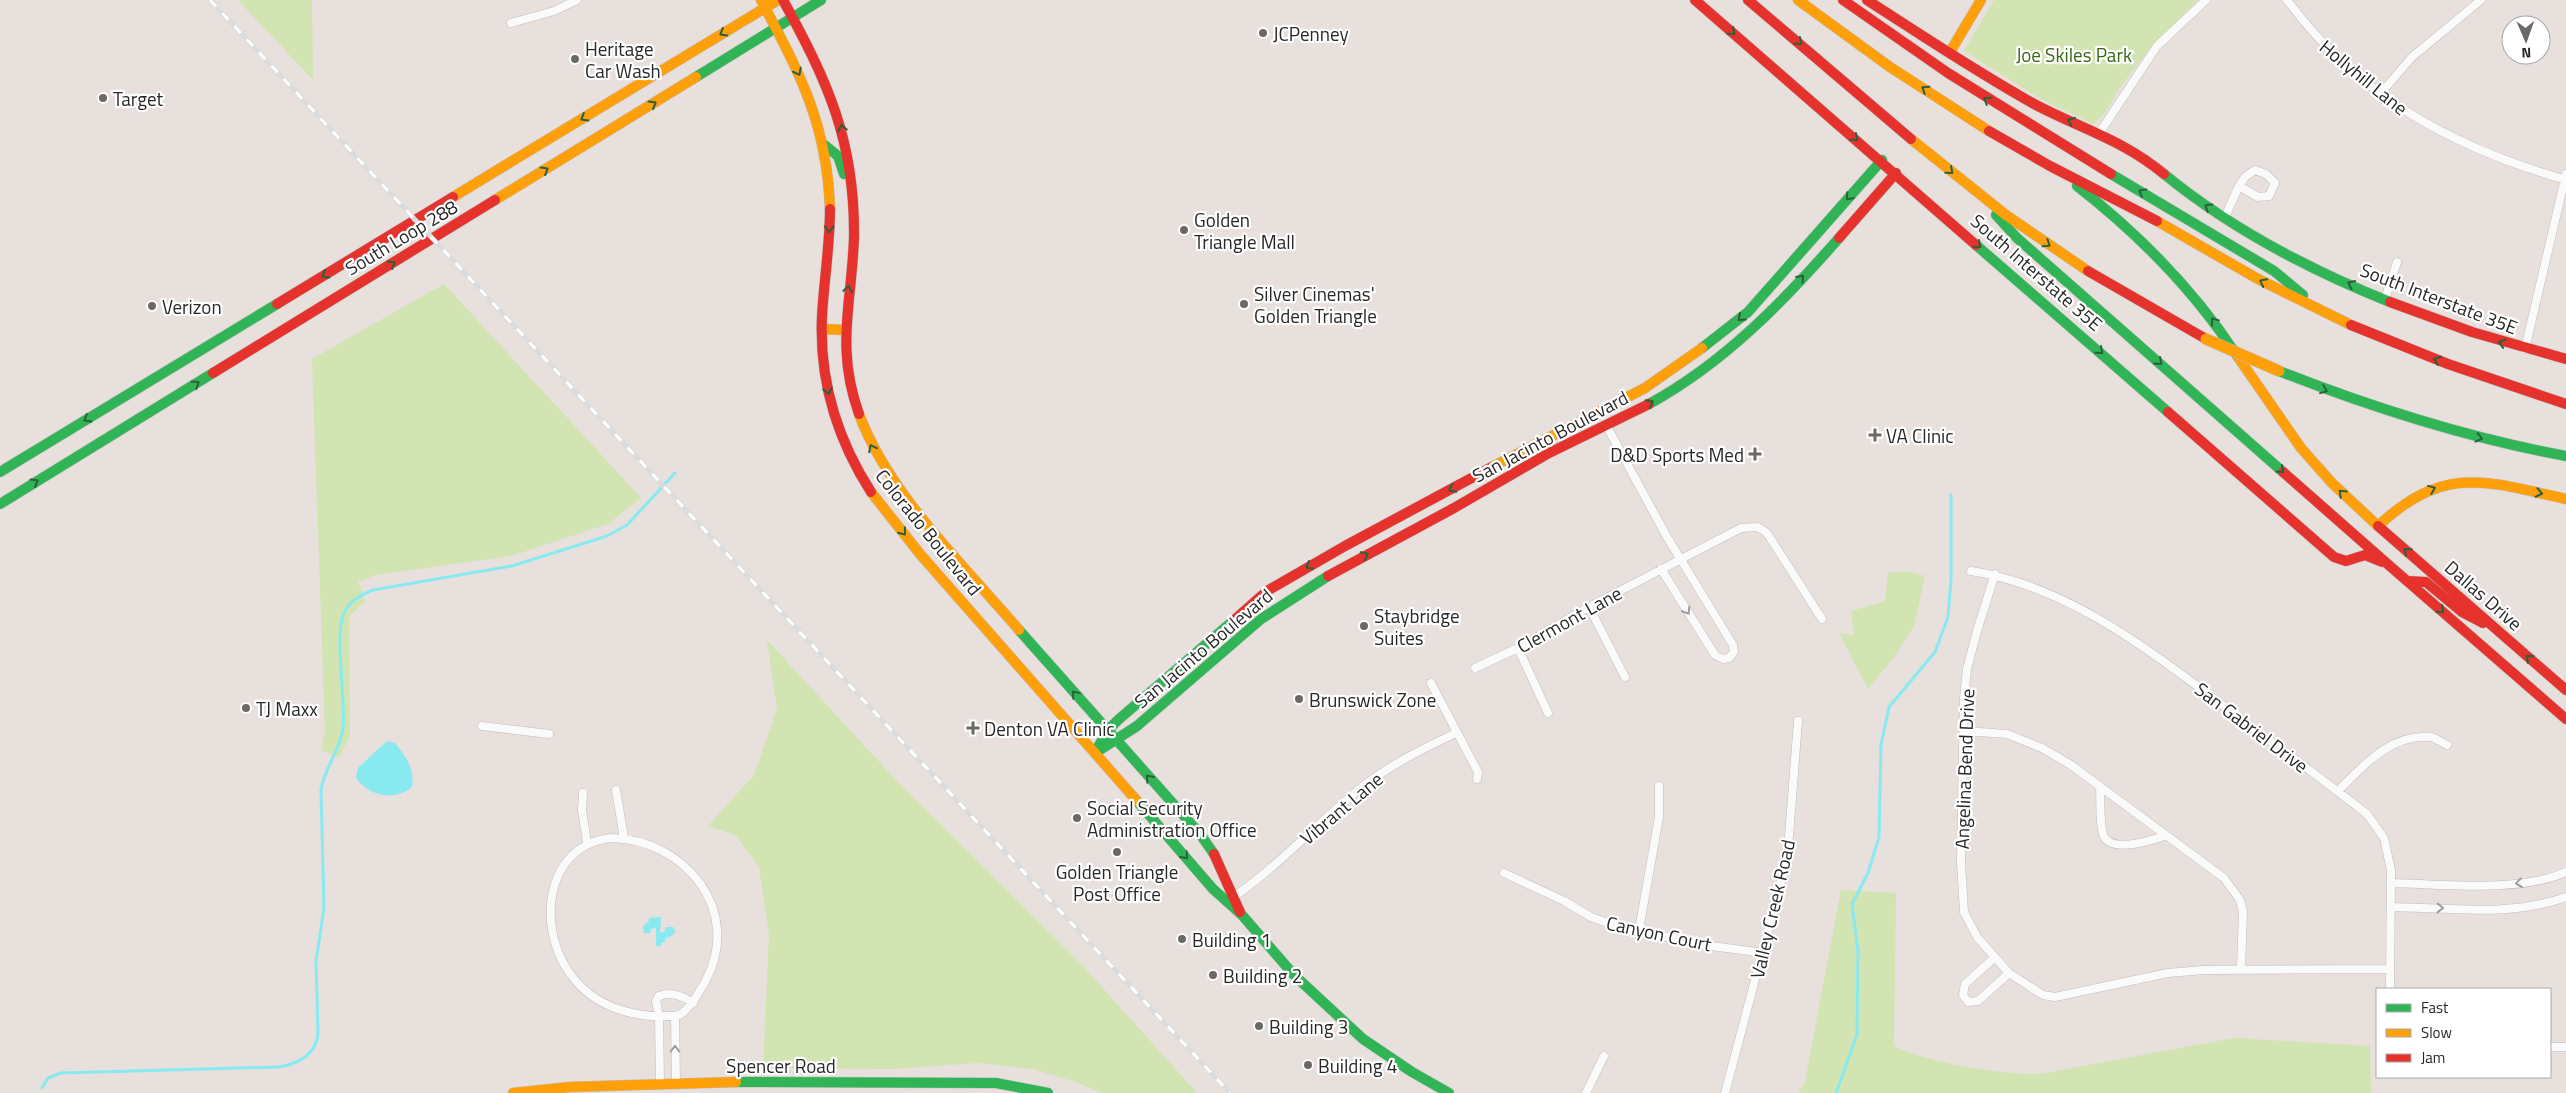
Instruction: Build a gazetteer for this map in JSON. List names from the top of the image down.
{
  "streets": {
    "main road": [
      "South Loop 288",
      "South Interstate 35E",
      "San Jacinto Boulevard",
      "Colorado Boulevard",
      "Dallas Drive",
      "Spencer Road"
    ],
    "street": [
      "Hollyhill Lane",
      "Clermont Lane",
      "San Gabriel Drive",
      "Angelina Bend Drive",
      "Vibrant Lane",
      "Valley Creek Road",
      "Canyon Court"
    ]
  },
  "crossings": [
    ["South Loop 288", "Colorado Boulevard"],
    ["South Interstate 35E", "San Jacinto Boulevard"],
    ["San Jacinto Boulevard", "Colorado Boulevard"],
    ["Colorado Boulevard", "Vibrant Lane"],
    ["San Gabriel Drive", "Angelina Bend Drive"],
    ["Valley Creek Road", "Canyon Court"]
  ],
  "parks": ["Joe Skiles Park"],
  "places": {
    "other": [
      "JCPenney",
      "Heritage Car Wash",
      "Target",
      "Golden Triangle Mall",
      "Silver Cinemas' Golden Triangle",
      "Verizon",
      "Staybridge Suites",
      "Brunswick Zone",
      "TJ Maxx",
      "Social Security Administration Office",
      "Golden Triangle Post Office",
      "Building 1",
      "Building 2",
      "Building 3",
      "Building 4"
    ],
    "health": ["VA Clinic", "D&D Sports Med", "Denton VA Clinic"]
  },
  "legend": ["Fast", "Slow", "Jam"],
  "north": "bottom"
}
